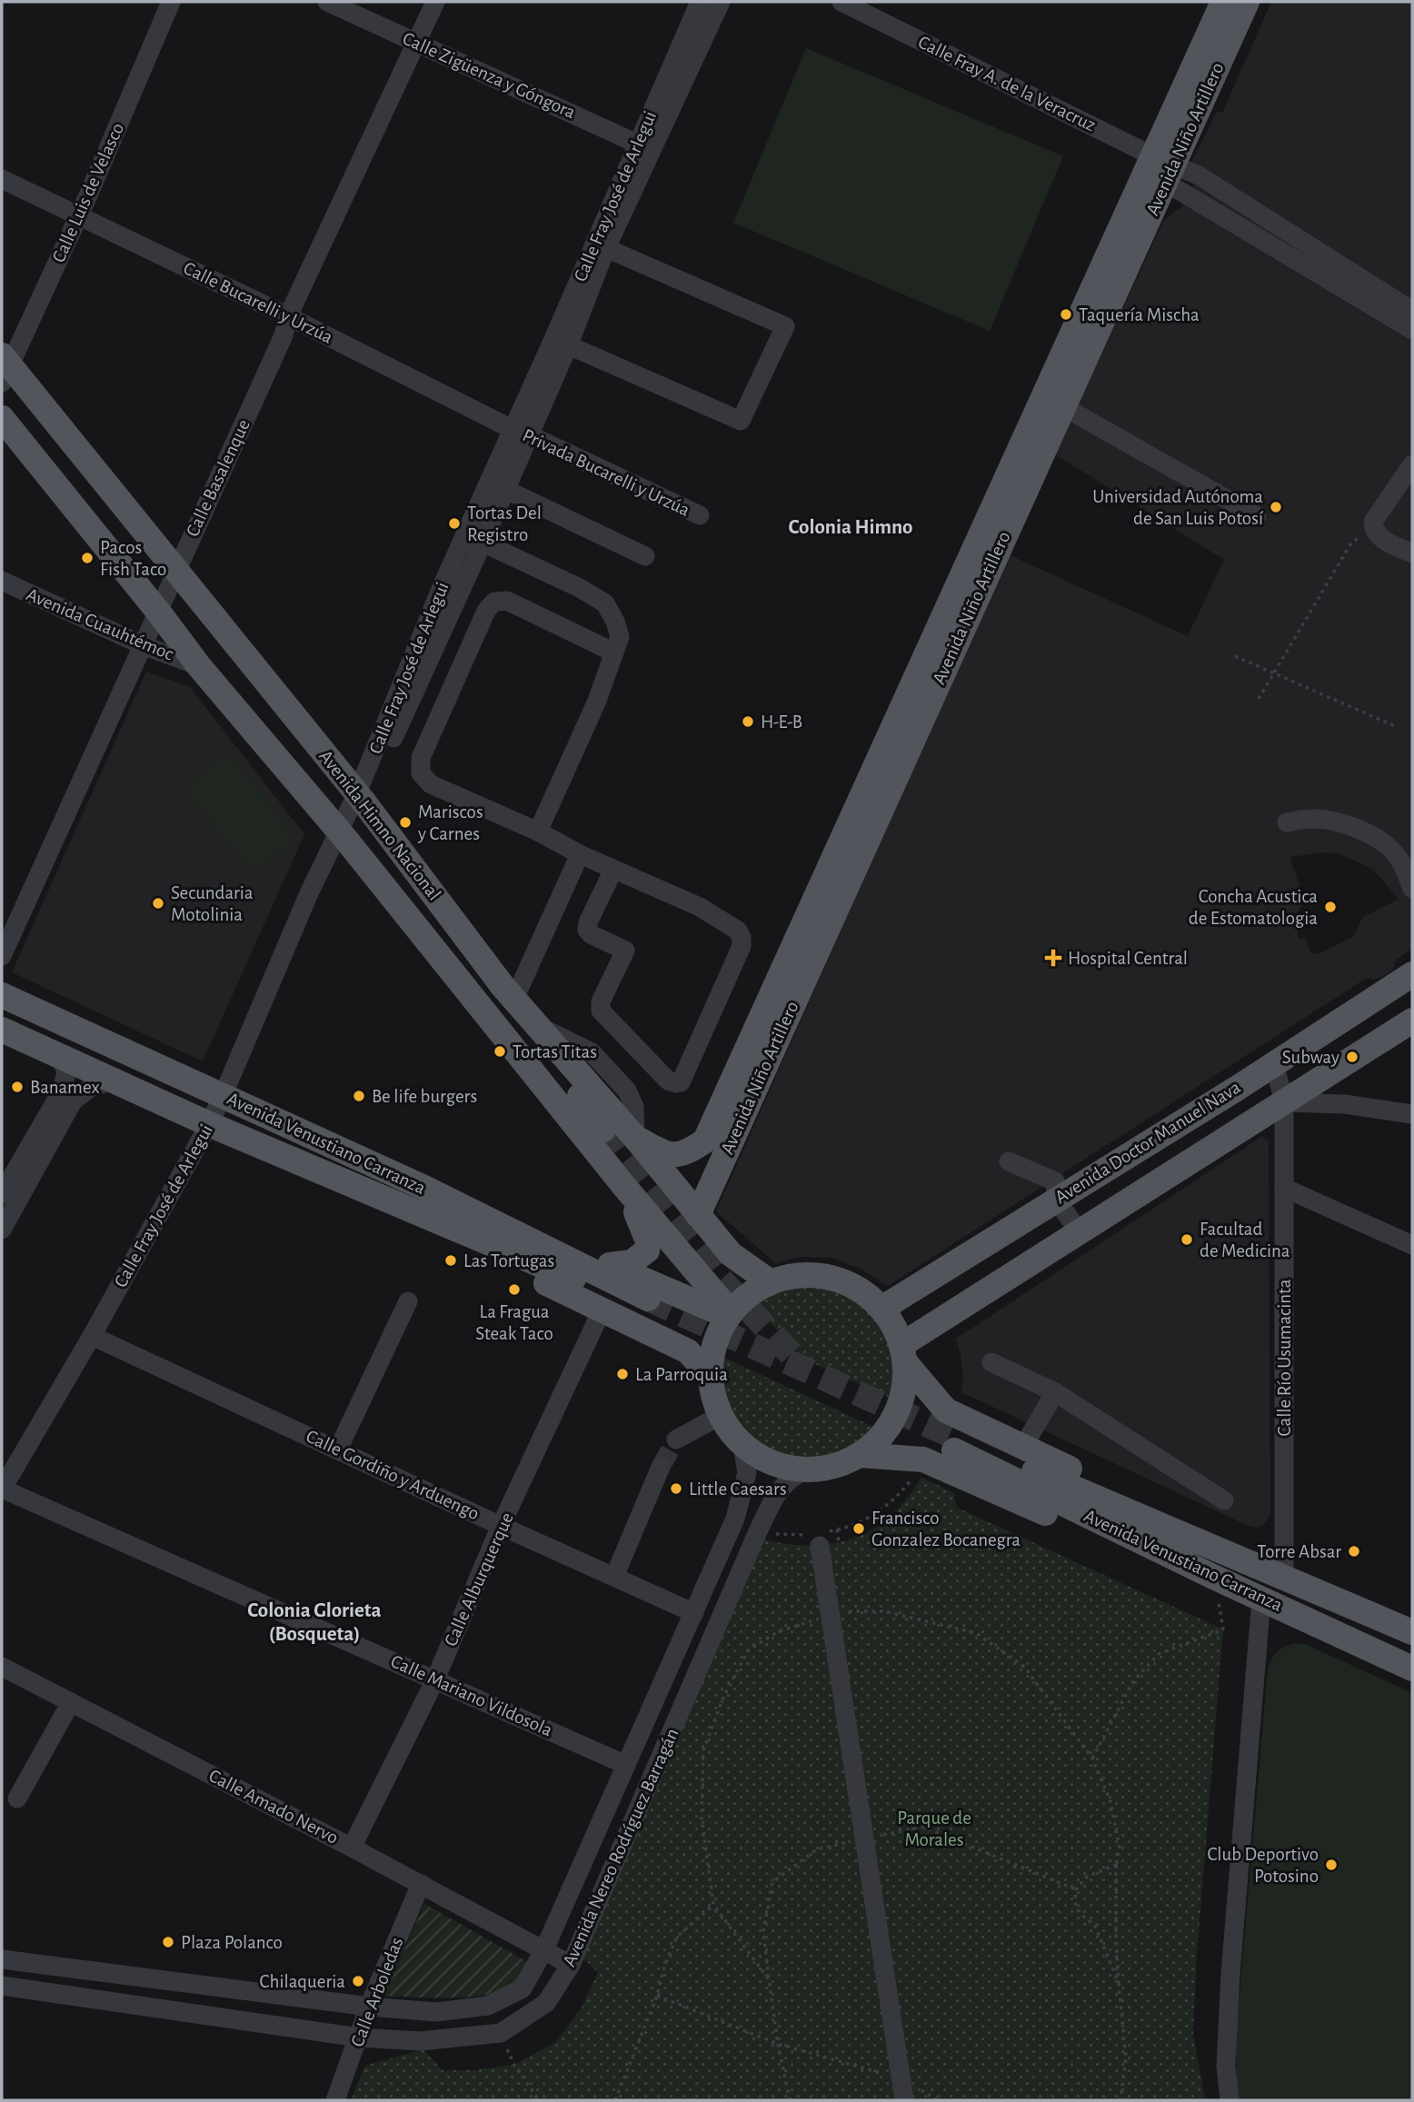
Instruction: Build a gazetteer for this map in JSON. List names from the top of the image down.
{
  "streets": {
    "main road": [
      "Avenida Niño Artillero",
      "Avenida Himno Nacional",
      "Avenida Doctor Manuel Nava",
      "Avenida Venustiano Carranza"
    ],
    "street": [
      "Calle Zigüenza y Góngora",
      "Calle Fray A. de la Veracruz",
      "Calle Luis de Velasco",
      "Calle Fray José de Arlegui",
      "Calle Bucarelli y Urzúa",
      "Privada Bucarelli y Urzúa",
      "Calle Basalenque",
      "Avenida Cuauhtémoc",
      "Calle Río Usumacinta",
      "Calle Gordiño y Arduengo",
      "Calle Alburquerque",
      "Calle Mariano Vildosola",
      "Calle Amado Nervo",
      "Avenida Nereo Rodríguez Barragán",
      "Calle Arboledas"
    ]
  },
  "crossings": [
    ["Calle Zigüenza y Góngora", "Calle Fray José de Arlegui"],
    ["Calle Zigüenza y Góngora", "Calle Basalenque"],
    ["Calle Fray A. de la Veracruz", "Avenida Niño Artillero"],
    ["Avenida Niño Artillero", "Avenida Himno Nacional"],
    ["Calle Luis de Velasco", "Calle Bucarelli y Urzúa"],
    ["Calle Luis de Velasco", "Avenida Himno Nacional"],
    ["Calle Fray José de Arlegui", "Calle Bucarelli y Urzúa"],
    ["Calle Fray José de Arlegui", "Privada Bucarelli y Urzúa"],
    ["Calle Fray José de Arlegui", "Avenida Himno Nacional"],
    ["Calle Fray José de Arlegui", "Avenida Venustiano Carranza"],
    ["Calle Fray José de Arlegui", "Calle Gordiño y Arduengo"],
    ["Calle Fray José de Arlegui", "Calle Mariano Vildosola"],
    ["Calle Bucarelli y Urzúa", "Privada Bucarelli y Urzúa"],
    ["Calle Bucarelli y Urzúa", "Calle Basalenque"],
    ["Calle Basalenque", "Avenida Cuauhtémoc"],
    ["Calle Basalenque", "Avenida Himno Nacional"],
    ["Avenida Cuauhtémoc", "Avenida Himno Nacional"],
    ["Avenida Himno Nacional", "Avenida Doctor Manuel Nava"],
    ["Avenida Himno Nacional", "Avenida Nereo Rodríguez Barragán"],
    ["Avenida Doctor Manuel Nava", "Calle Río Usumacinta"],
    ["Avenida Doctor Manuel Nava", "Avenida Nereo Rodríguez Barragán"],
    ["Avenida Venustiano Carranza", "Calle Río Usumacinta"],
    ["Calle Gordiño y Arduengo", "Calle Alburquerque"],
    ["Calle Gordiño y Arduengo", "Avenida Nereo Rodríguez Barragán"],
    ["Calle Alburquerque", "Calle Mariano Vildosola"],
    ["Calle Alburquerque", "Calle Amado Nervo"],
    ["Calle Mariano Vildosola", "Avenida Nereo Rodríguez Barragán"],
    ["Calle Amado Nervo", "Avenida Nereo Rodríguez Barragán"],
    ["Calle Amado Nervo", "Calle Arboledas"],
    ["Avenida Nereo Rodríguez Barragán", "Calle Arboledas"]
  ],
  "districts": ["Colonia Himno", "Colonia Glorieta (Bosqueta)"],
  "parks": ["Parque de Morales"],
  "places": {
    "other": [
      "Taquería Mischa",
      "Universidad Autónoma de San Luis Potosí",
      "Tortas Del Registro",
      "Pacos Fish Taco",
      "H-E-B",
      "Mariscos y Carnes",
      "Secundaria Motolinia",
      "Concha Acustica de Estomatologia",
      "Tortas Titas",
      "Subway",
      "Banamex",
      "Be life burgers",
      "Facultad de Medicina",
      "Las Tortugas",
      "La Fragua Steak Taco",
      "La Parroquia",
      "Little Caesars",
      "Francisco Gonzalez Bocanegra",
      "Torre Absar",
      "Club Deportivo Potosino",
      "Plaza Polanco",
      "Chilaqueria"
    ],
    "health": ["Hospital Central"]
  }
}
